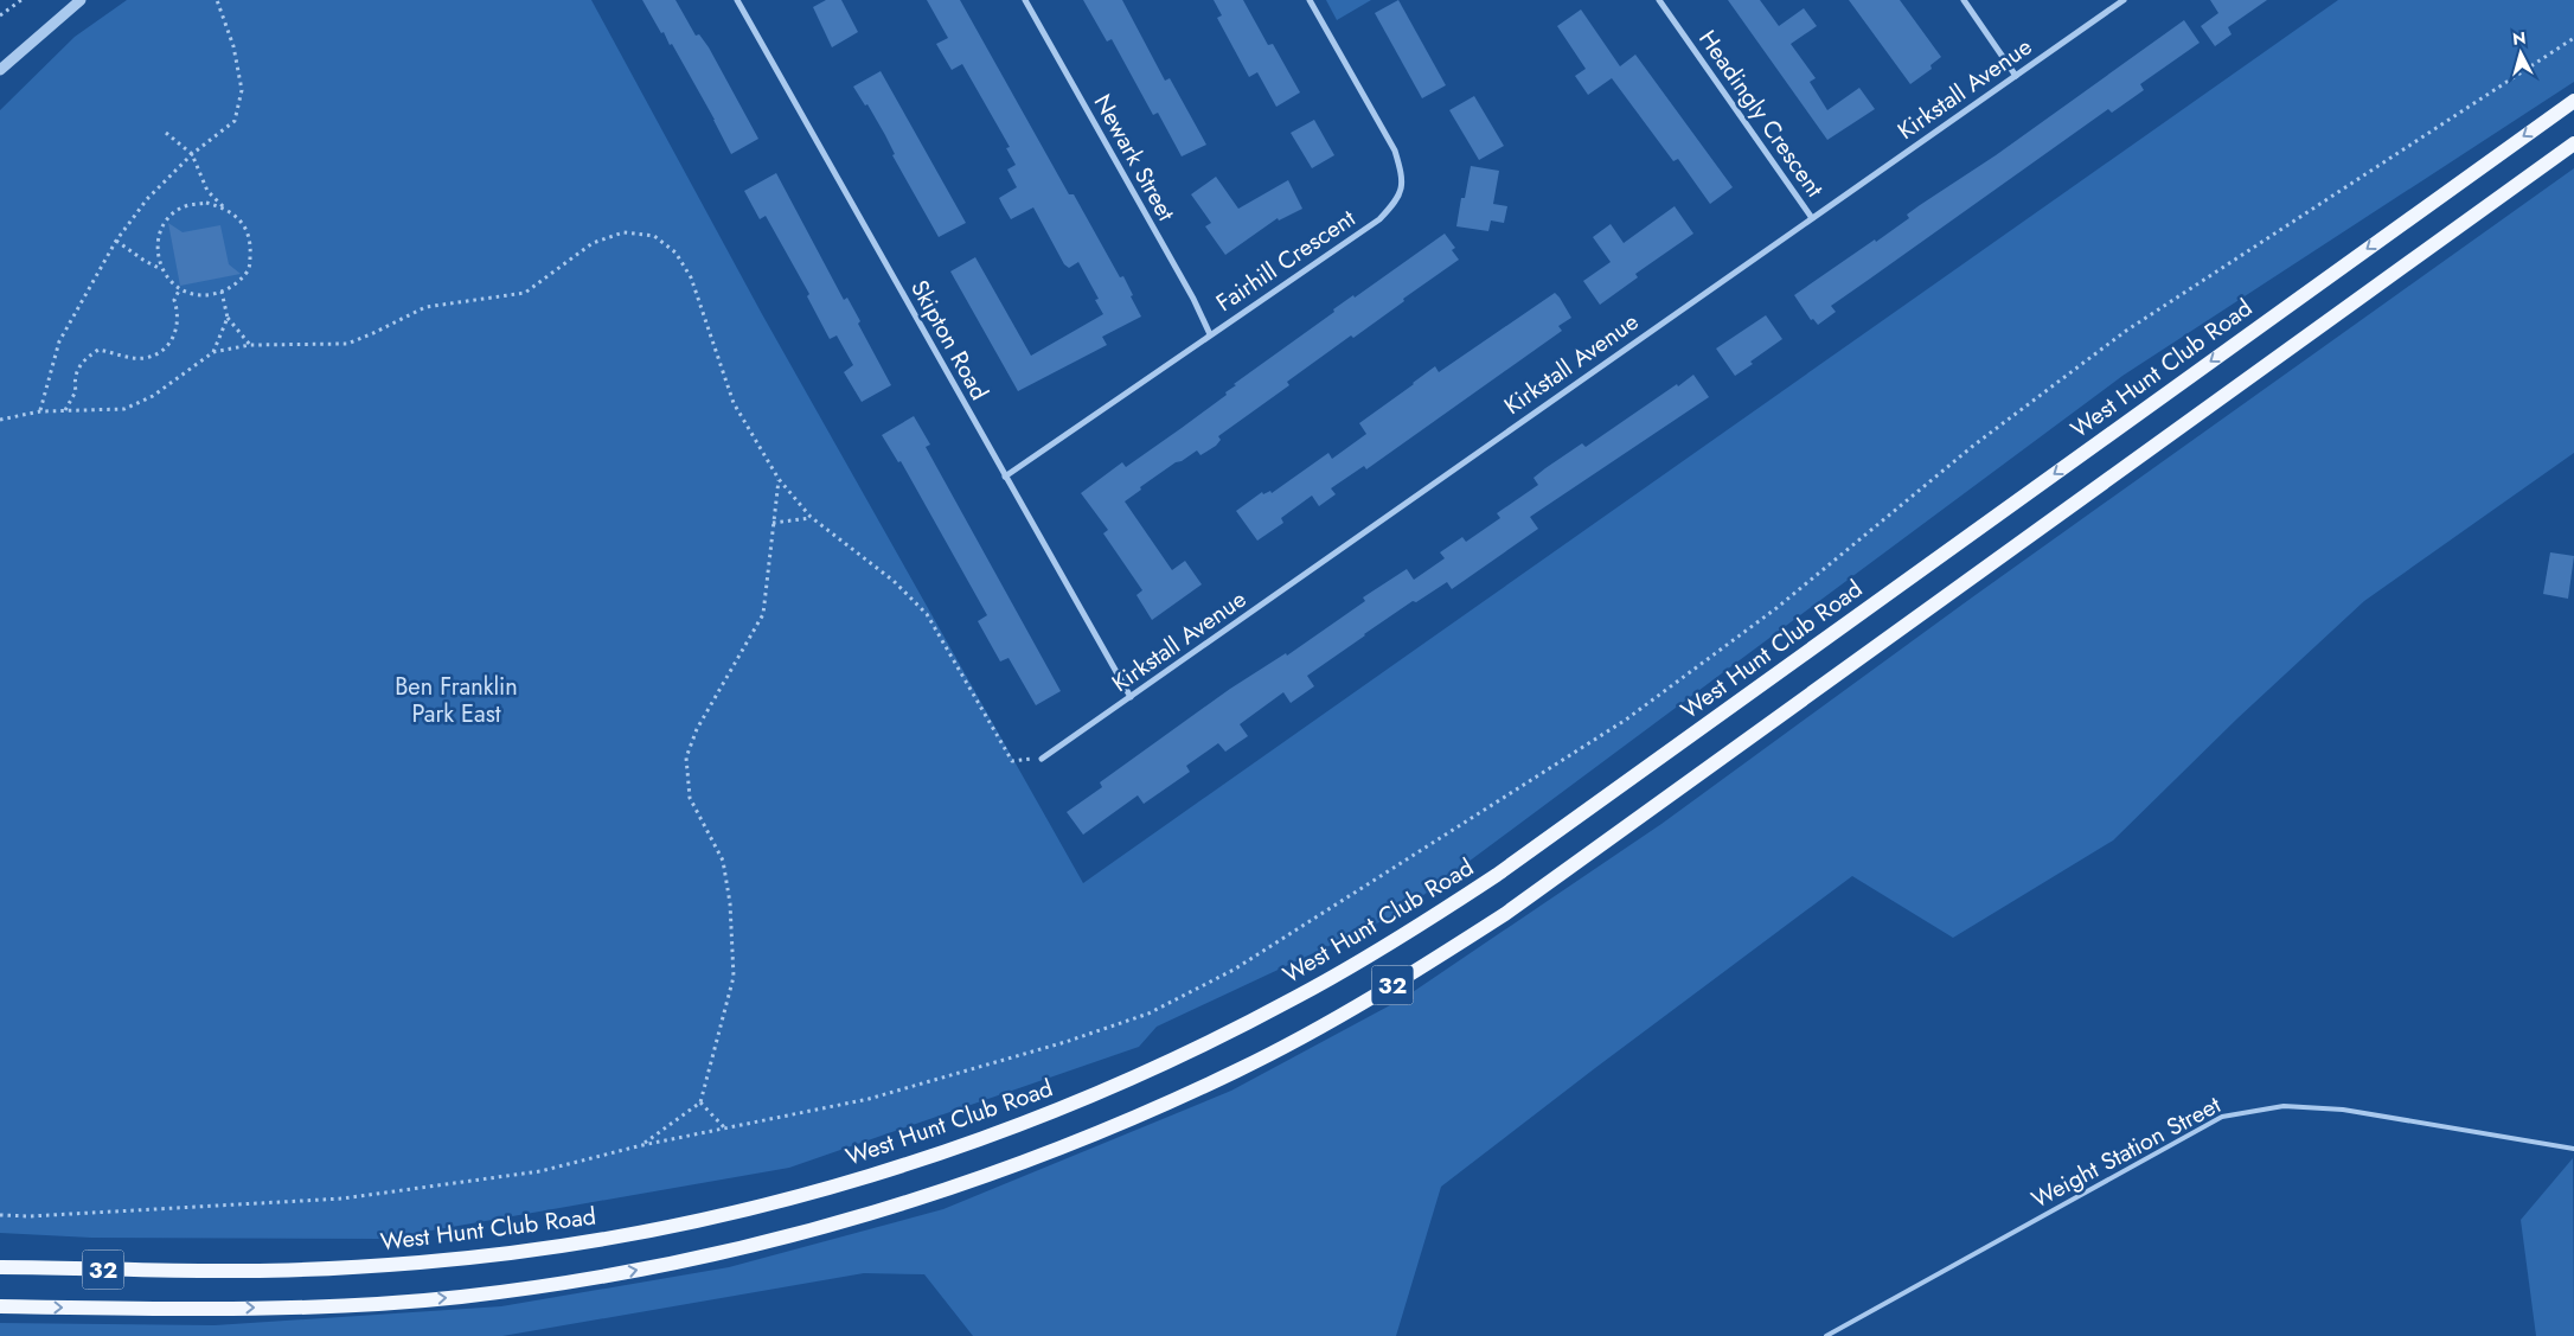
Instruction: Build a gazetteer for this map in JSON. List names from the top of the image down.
{
  "streets": {
    "main road": ["West Hunt Club Road", "32"],
    "street": [
      "Kirkstall Avenue",
      "Headingly Crescent",
      "Newark Street",
      "Fairhill Crescent",
      "Skipton Road"
    ],
    "lane": ["Weight Station Street"]
  },
  "crossings": [
    ["Kirkstall Avenue", "Headingly Crescent"],
    ["Kirkstall Avenue", "Skipton Road"],
    ["Newark Street", "Fairhill Crescent"],
    ["Fairhill Crescent", "Skipton Road"]
  ],
  "parks": ["Ben Franklin Park East"],
  "north": "top"
}
